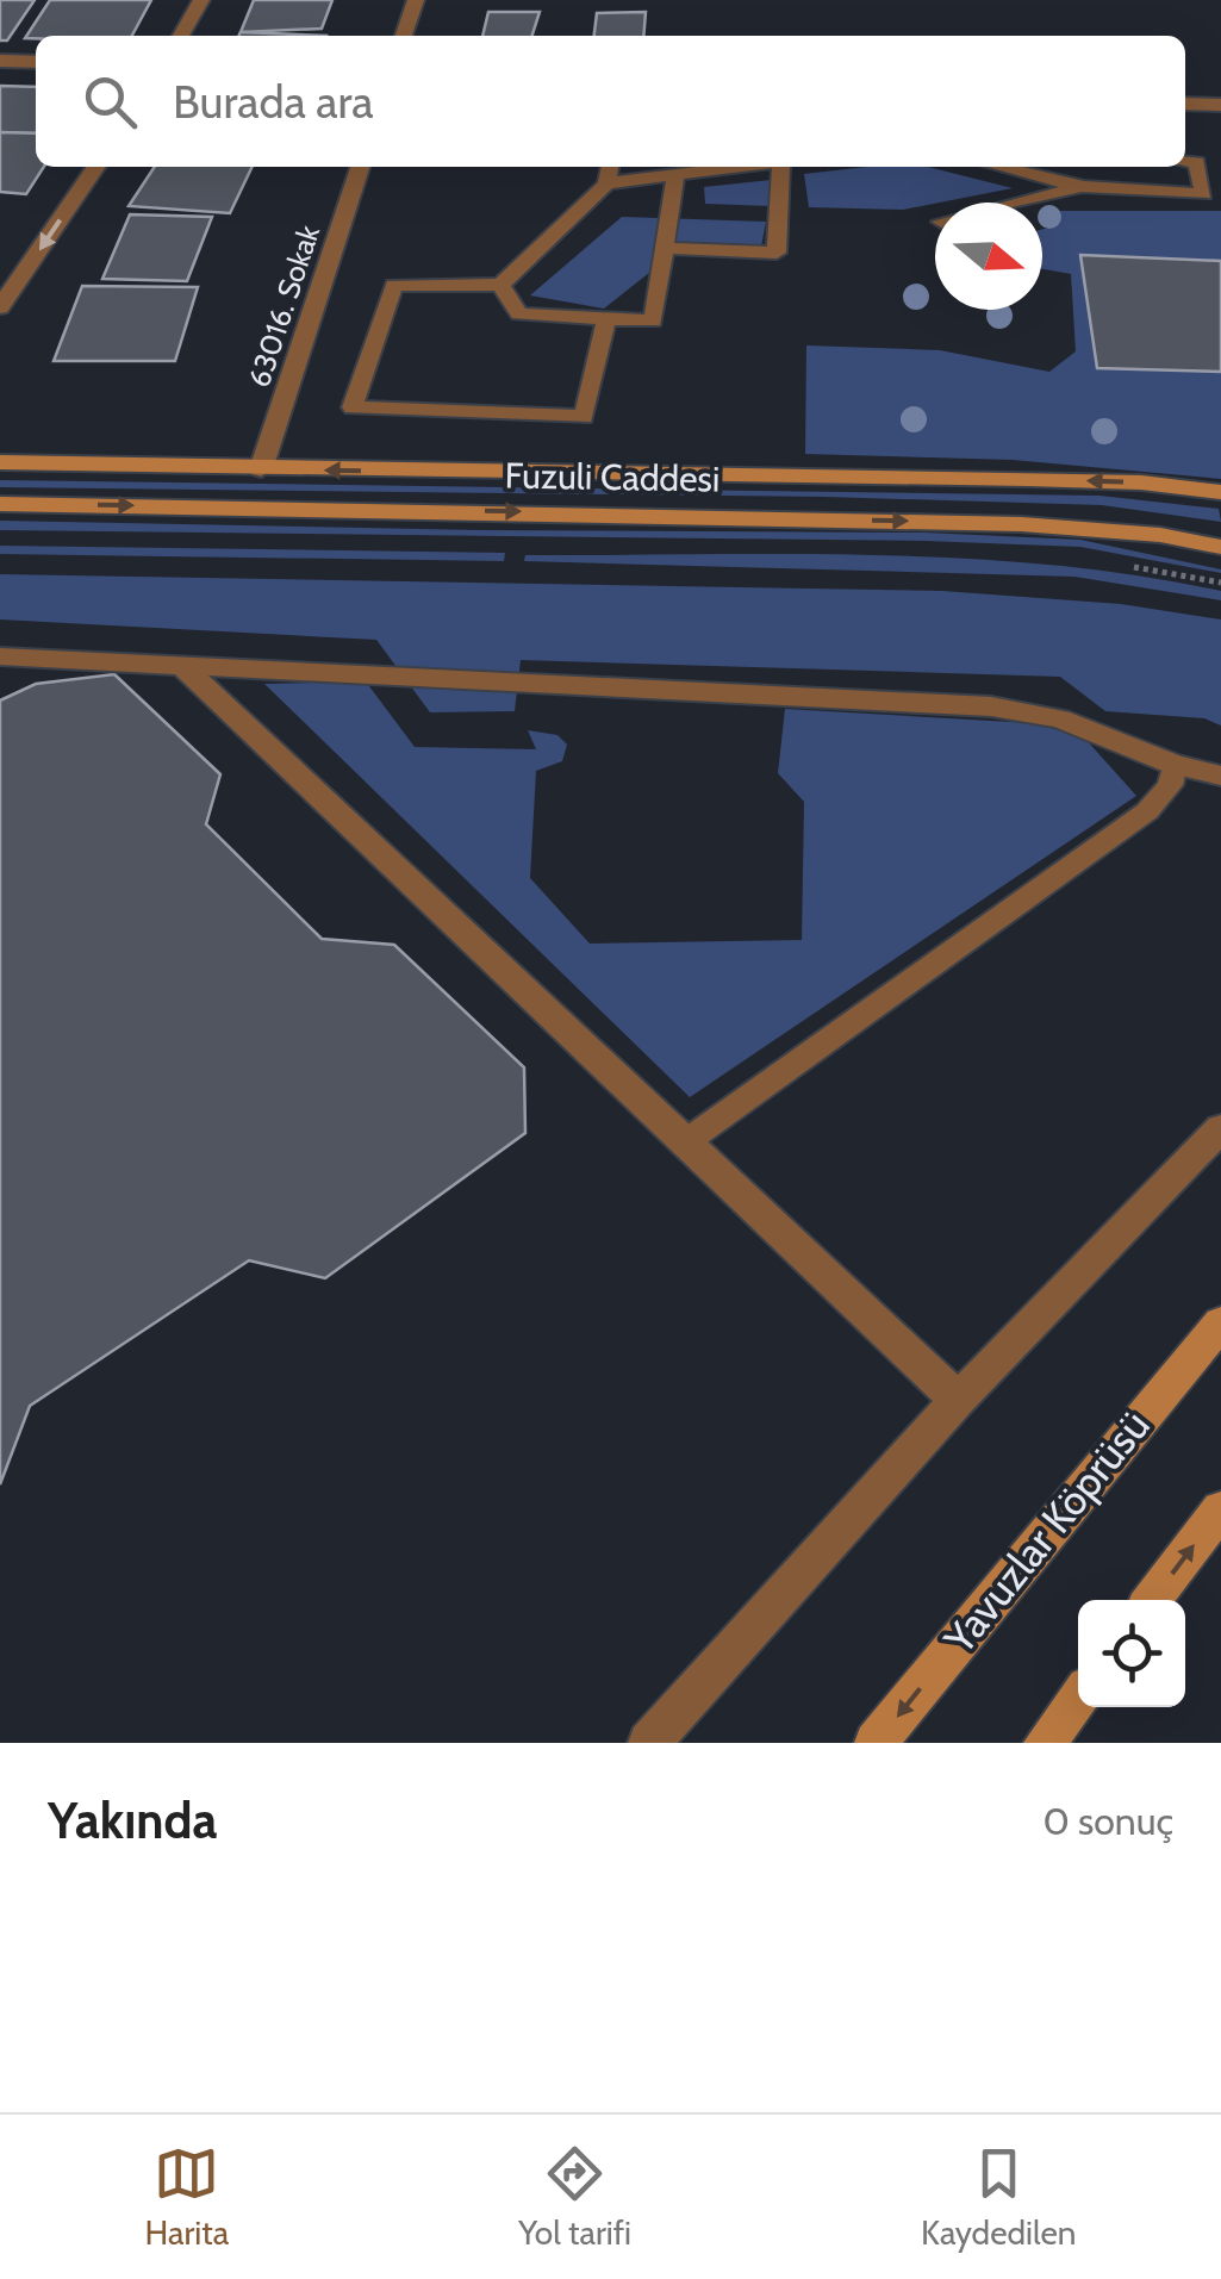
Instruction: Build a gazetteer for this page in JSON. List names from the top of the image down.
{
  "streets": {
    "main road": ["Fuzuli Caddesi", "Yavuzlar Köprüsü"],
    "street": ["63016. Sokak"]
  },
  "crossings": [
    ["63016. Sokak", "Fuzuli Caddesi"]
  ],
  "north": "right",
  "page": {
    "search": "Burada ara",
    "heading": ["Yakında", "0 sonuç"],
    "nav": ["Harita", "Yol tarifi", "Kaydedilen"]
  }
}
